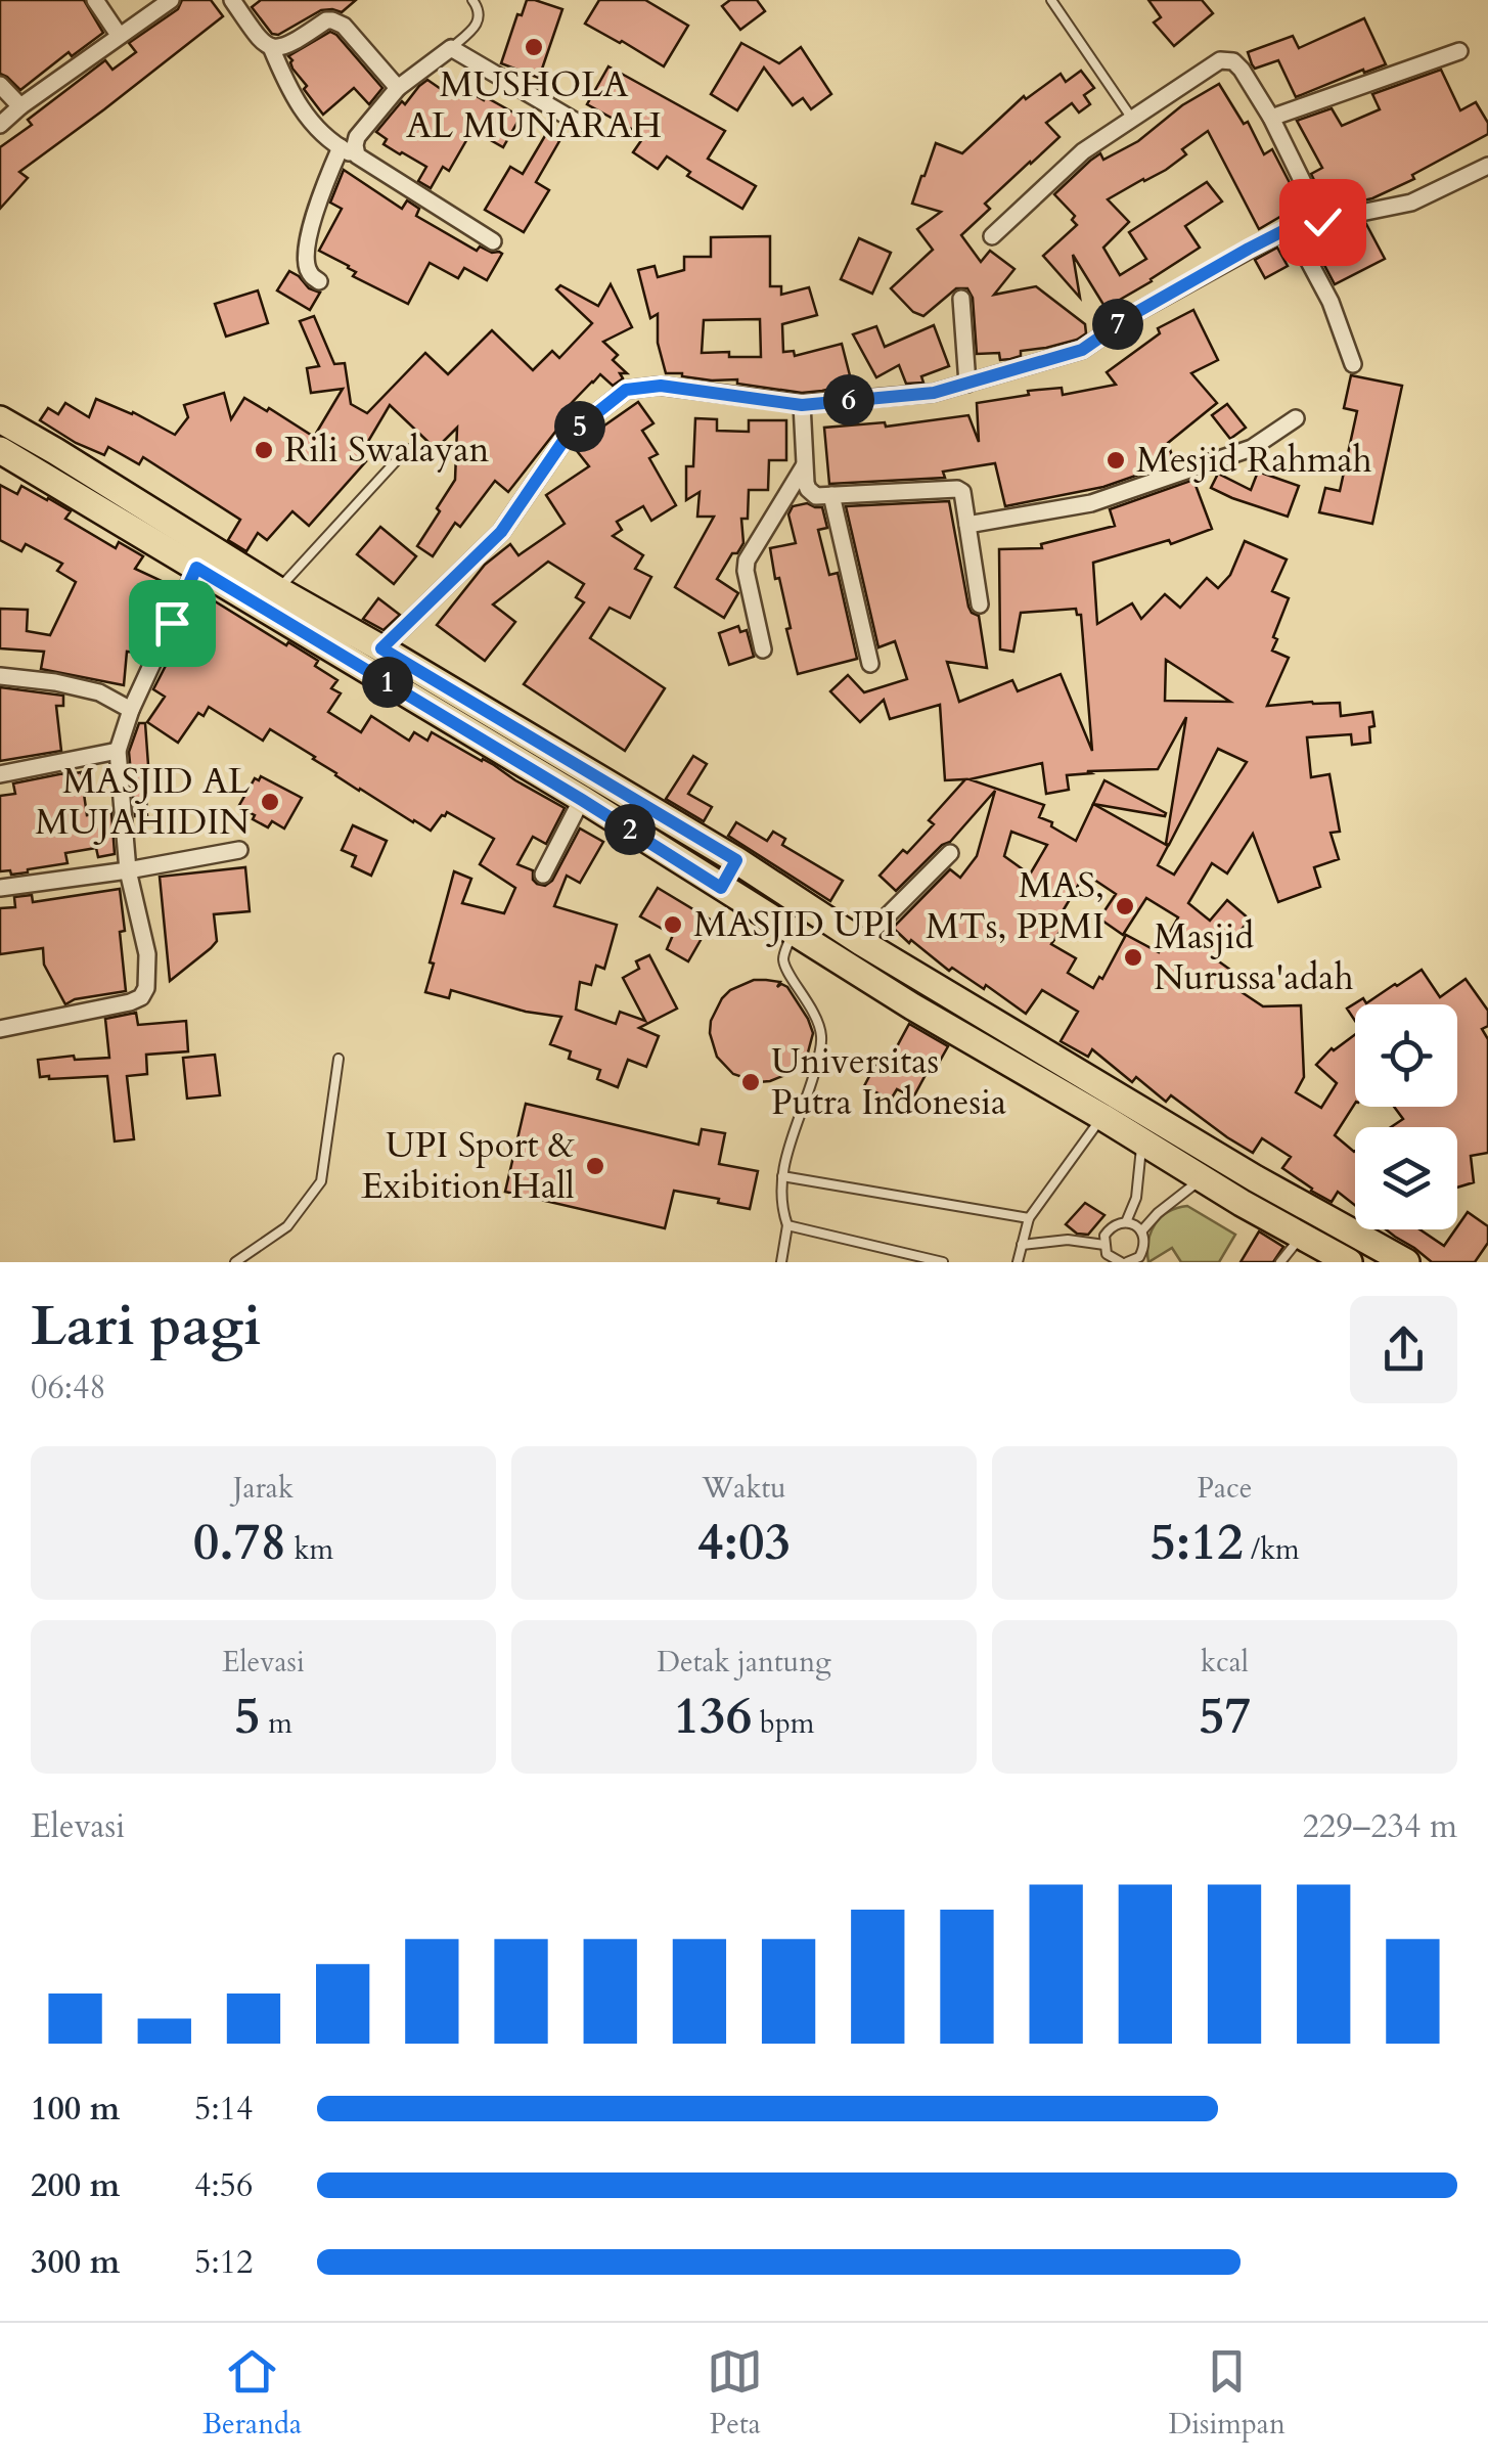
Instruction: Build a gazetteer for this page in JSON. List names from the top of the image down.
{
  "places": [
    "MUSHOLA AL MUNARAH",
    "Rili Swalayan",
    "Mesjid Rahmah",
    "MASJID AL MUJAHIDIN",
    "MAS, MTs, PPMI",
    "MASJID UPI",
    "Masjid Nurussa'adah",
    "Universitas Putra Indonesia",
    "UPI Sport & Exibition Hall"
  ],
  "page": {
    "pins": [
      "7",
      "6",
      "5",
      "1",
      "2"
    ],
    "heading": ["Lari pagi", "06:48"],
    "stats": [
      ["Jarak", "0.78 km"],
      ["Waktu", "4:03"],
      ["Pace", "5:12 /km"],
      ["Elevasi", "5 m"],
      ["Detak jantung", "136 bpm"],
      ["kcal", "57"]
    ],
    "chart": ["Elevasi", "229–234 m"],
    "list": [
      {
        "name": "100 m",
        "note": "5:14"
      },
      {
        "name": "200 m",
        "note": "4:56"
      },
      {
        "name": "300 m",
        "note": "5:12"
      }
    ],
    "tabs": ["Beranda", "Peta", "Disimpan"]
  }
}
